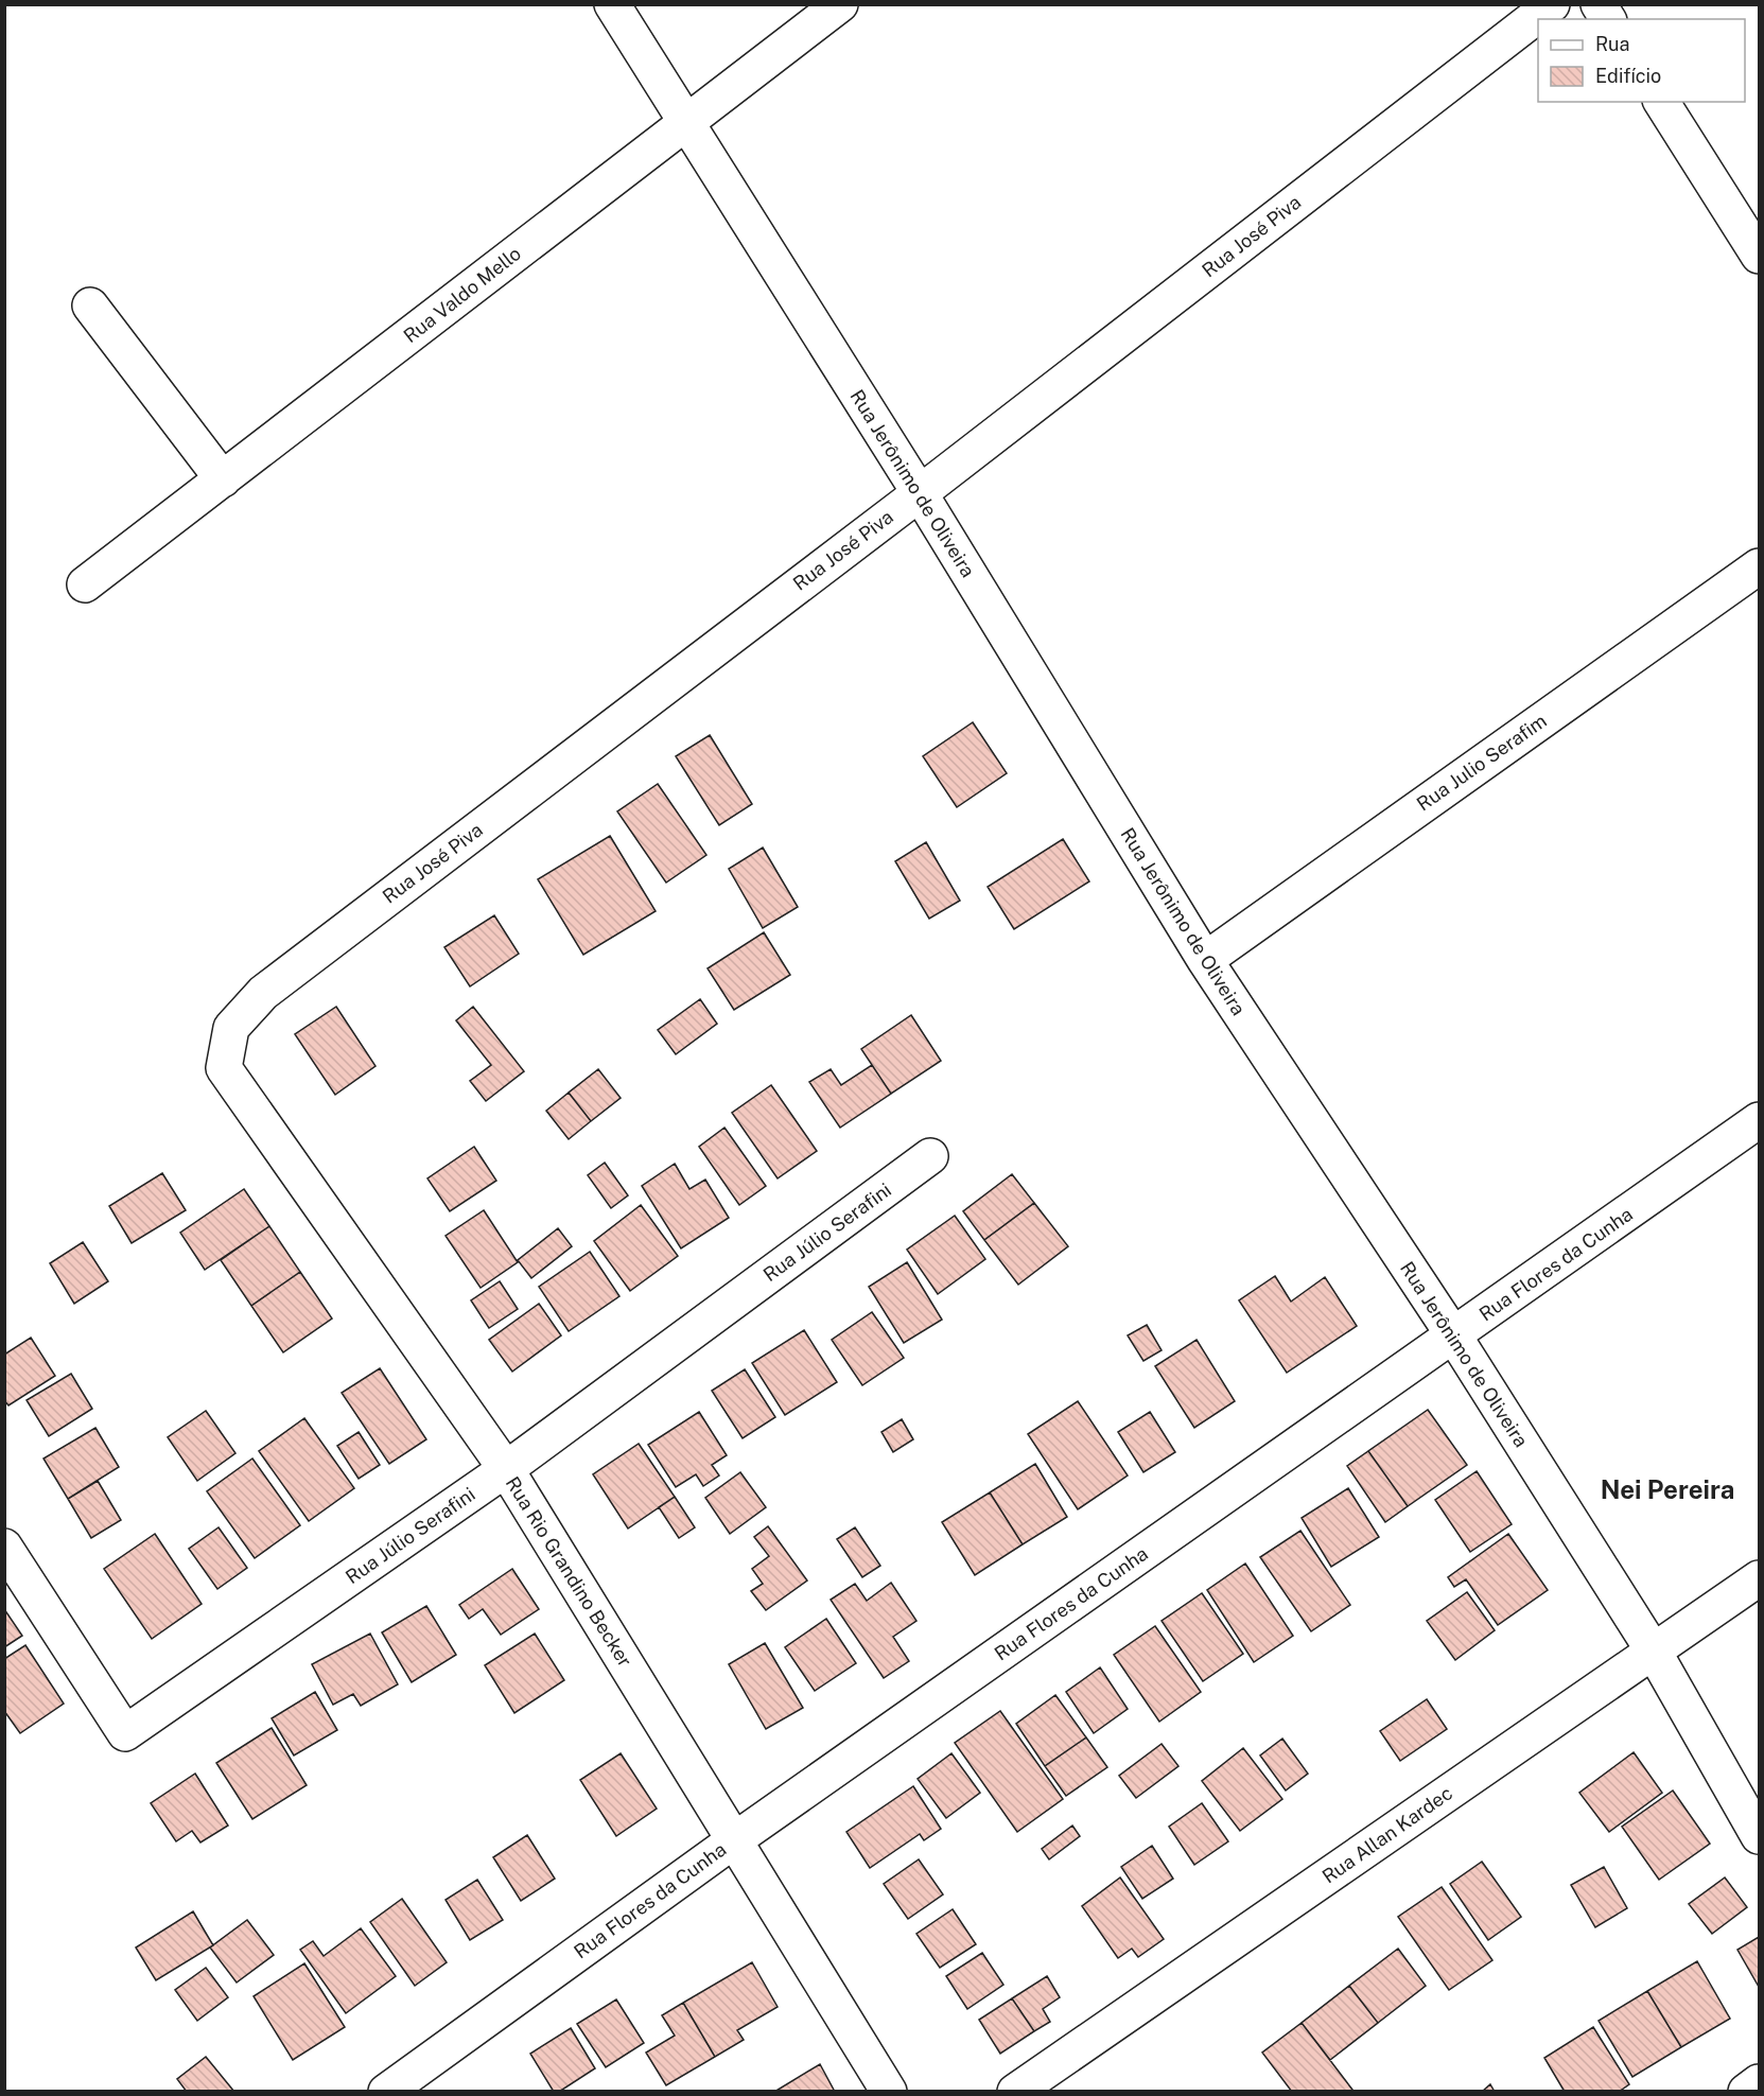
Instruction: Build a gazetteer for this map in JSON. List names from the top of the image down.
{
  "streets": {
    "street": [
      "Rua José Piva",
      "Rua Valdo Mello",
      "Rua Jerônimo de Oliveira",
      "Rua Julio Serafim",
      "Rua Júlio Serafini",
      "Rua Flores da Cunha",
      "Rua Rio Grandino Becker",
      "Rua Allan Kardec"
    ]
  },
  "crossings": [
    ["Rua José Piva", "Rua Jerônimo de Oliveira"],
    ["Rua José Piva", "Rua Rio Grandino Becker"],
    ["Rua Valdo Mello", "Rua Jerônimo de Oliveira"],
    ["Rua Jerônimo de Oliveira", "Rua Julio Serafim"],
    ["Rua Jerônimo de Oliveira", "Rua Flores da Cunha"],
    ["Rua Jerônimo de Oliveira", "Rua Allan Kardec"],
    ["Rua Júlio Serafini", "Rua Rio Grandino Becker"],
    ["Rua Flores da Cunha", "Rua Rio Grandino Becker"]
  ],
  "districts": ["Nei Pereira"],
  "legend": ["Rua", "Edifício"]
}
